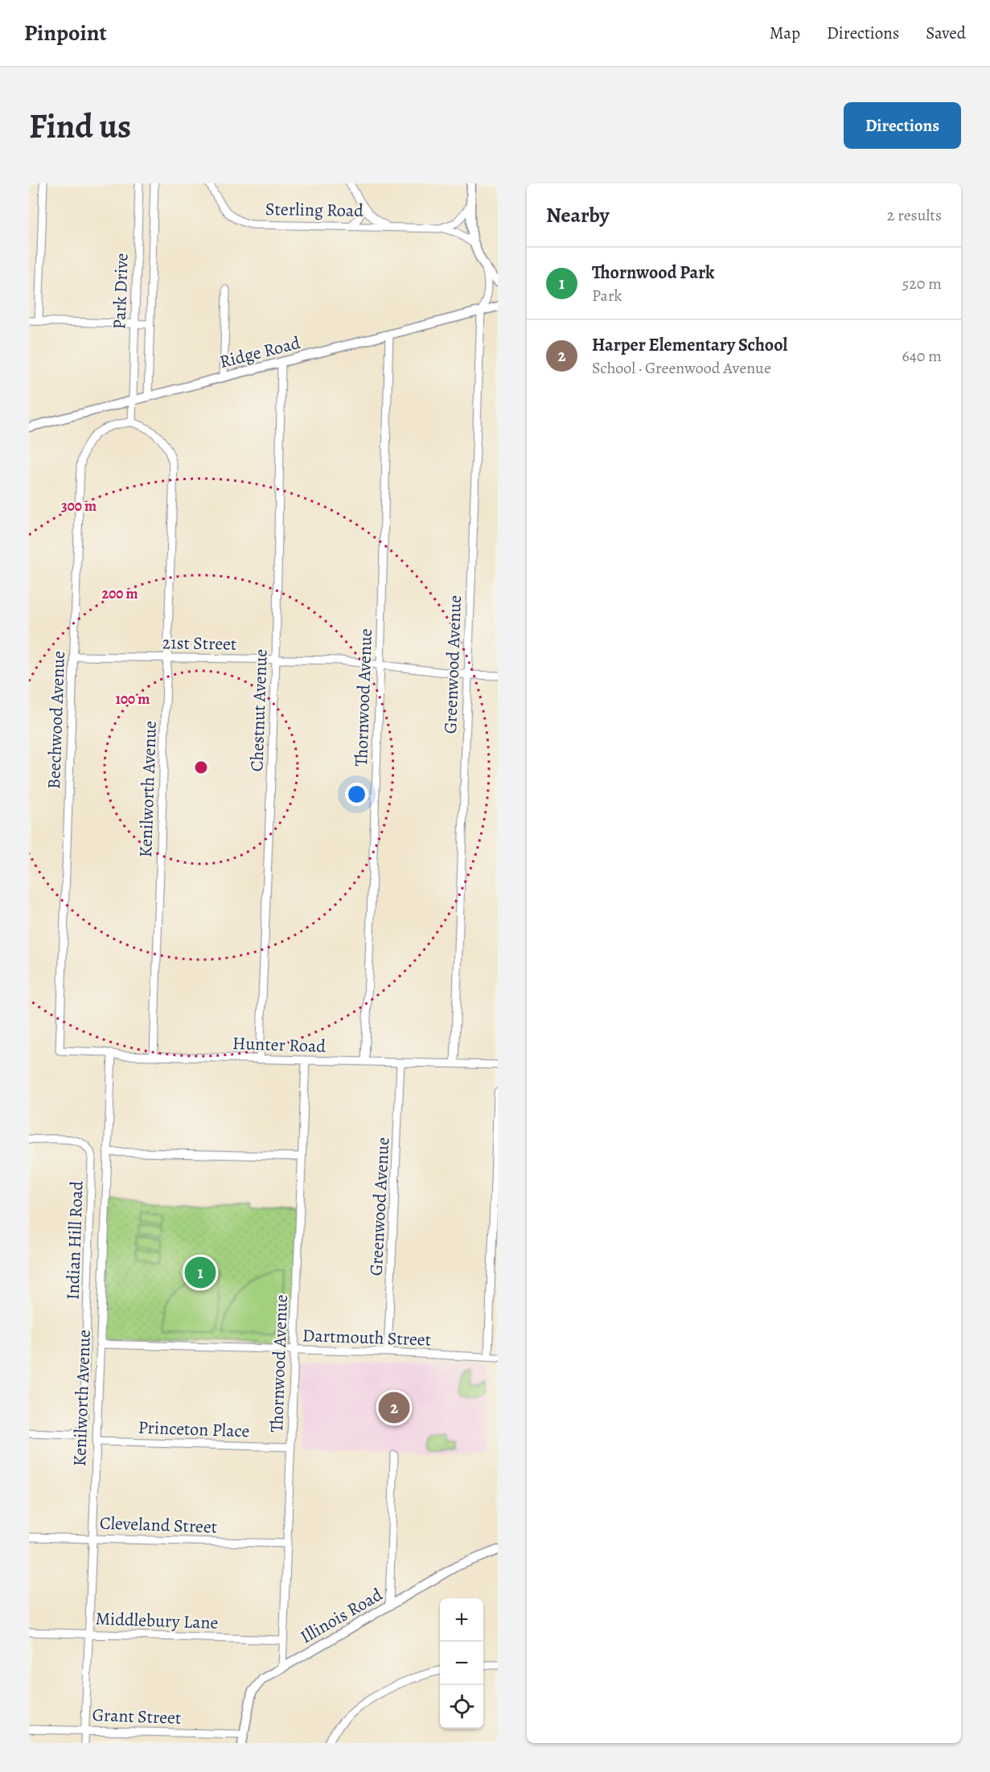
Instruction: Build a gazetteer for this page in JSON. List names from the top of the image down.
{
  "streets": {
    "street": [
      "Sterling Road",
      "Park Drive",
      "Ridge Road",
      "21st Street",
      "Greenwood Avenue",
      "Thornwood Avenue",
      "Chestnut Avenue",
      "Beechwood Avenue",
      "Kenilworth Avenue",
      "Hunter Road",
      "Indian Hill Road",
      "Dartmouth Street",
      "Princeton Place",
      "Cleveland Street",
      "Illinois Road",
      "Middlebury Lane",
      "Grant Street"
    ]
  },
  "crossings": [
    ["Park Drive", "Ridge Road"],
    ["Ridge Road", "Greenwood Avenue"],
    ["Ridge Road", "Thornwood Avenue"],
    ["Ridge Road", "Chestnut Avenue"],
    ["21st Street", "Greenwood Avenue"],
    ["21st Street", "Thornwood Avenue"],
    ["21st Street", "Chestnut Avenue"],
    ["21st Street", "Beechwood Avenue"],
    ["21st Street", "Kenilworth Avenue"],
    ["Greenwood Avenue", "Hunter Road"],
    ["Greenwood Avenue", "Dartmouth Street"],
    ["Thornwood Avenue", "Hunter Road"],
    ["Thornwood Avenue", "Dartmouth Street"],
    ["Thornwood Avenue", "Princeton Place"],
    ["Thornwood Avenue", "Cleveland Street"],
    ["Thornwood Avenue", "Illinois Road"],
    ["Thornwood Avenue", "Middlebury Lane"],
    ["Chestnut Avenue", "Hunter Road"],
    ["Beechwood Avenue", "Kenilworth Avenue"],
    ["Beechwood Avenue", "Hunter Road"],
    ["Kenilworth Avenue", "Hunter Road"],
    ["Kenilworth Avenue", "Dartmouth Street"],
    ["Kenilworth Avenue", "Princeton Place"],
    ["Kenilworth Avenue", "Cleveland Street"],
    ["Kenilworth Avenue", "Middlebury Lane"],
    ["Kenilworth Avenue", "Grant Street"],
    ["Illinois Road", "Grant Street"]
  ],
  "page": {
    "header": "Pinpoint",
    "nav": ["Map", "Directions", "Saved"],
    "buttons": "Directions",
    "title": "Find us",
    "heading": ["Nearby", "2 results"],
    "list": [
      {
        "mark": "1",
        "name": "Thornwood Park",
        "note": "Park",
        "value": "520 m"
      },
      {
        "mark": "2",
        "name": "Harper Elementary School",
        "note": "School · Greenwood Avenue",
        "value": "640 m"
      }
    ],
    "pins": ["1", "2"],
    "map_buttons": ["+", "−"]
  },
  "rings": ["300 m", "200 m", "100 m"]
}
